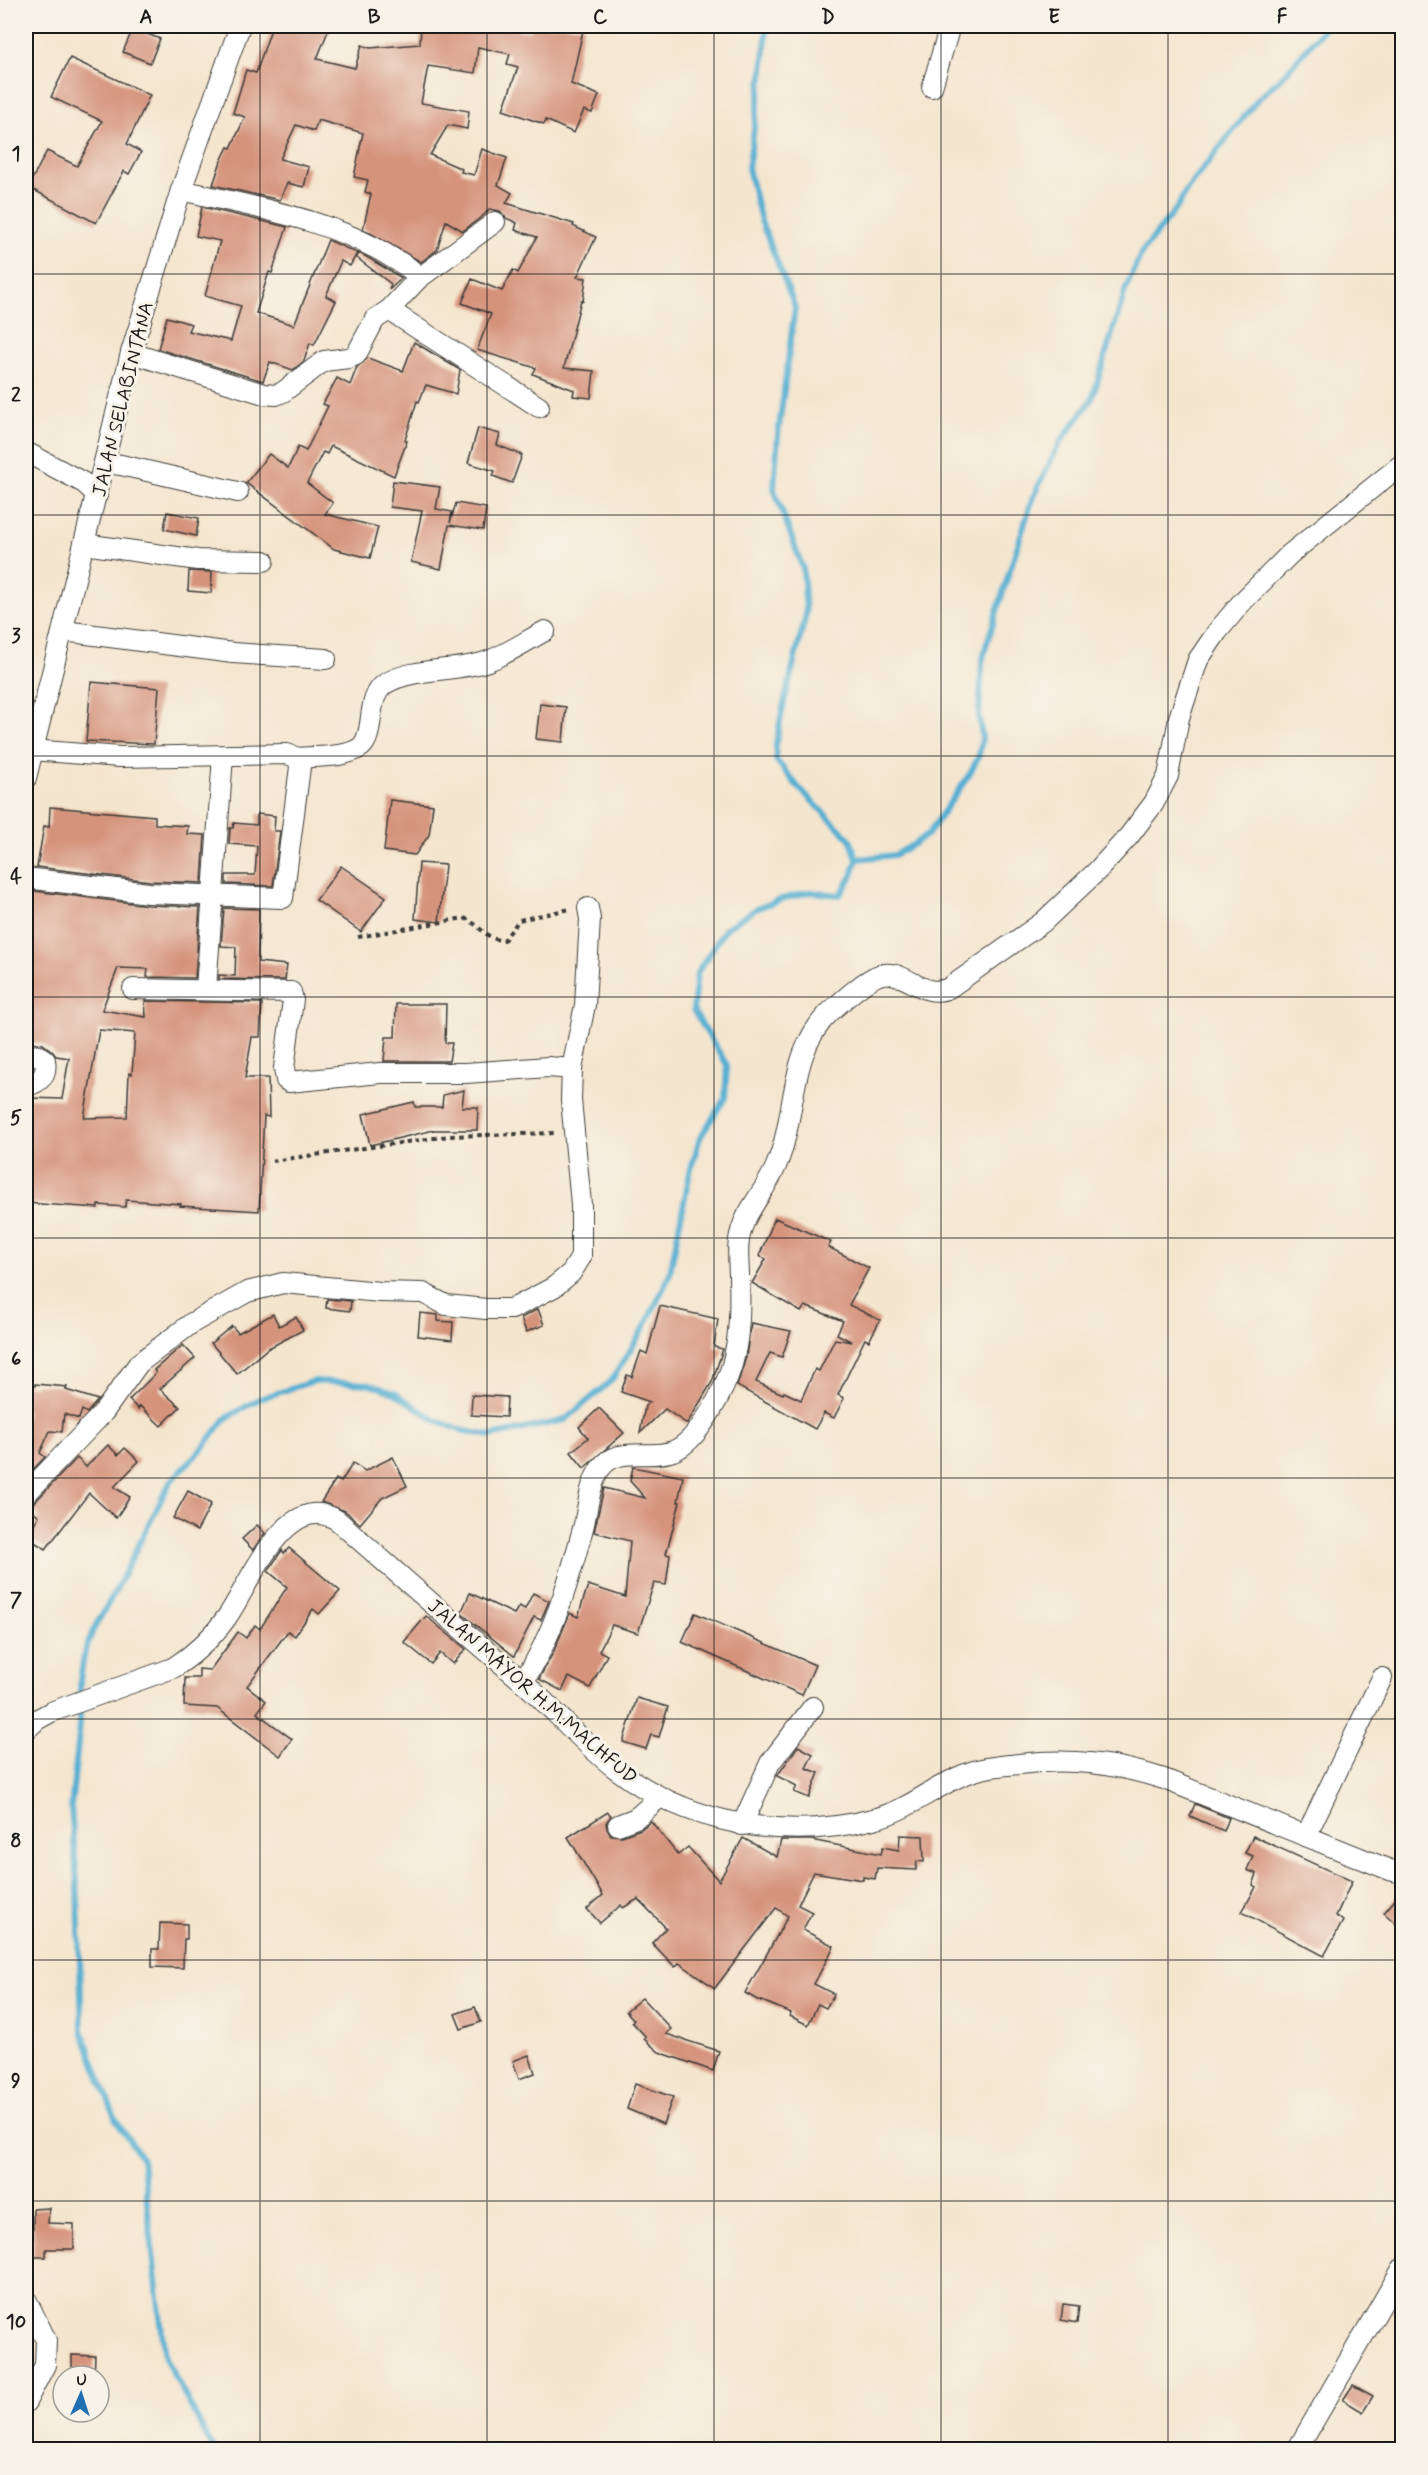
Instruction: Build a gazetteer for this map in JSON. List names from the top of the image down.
{
  "streets": {
    "street": ["JALAN SELABINTANA", "JALAN MAYOR H.M.MACHFUD"]
  },
  "north": "top",
  "grid": {
    "columns": [
      "A",
      "B",
      "C",
      "D",
      "E",
      "F"
    ],
    "rows": [
      "1",
      "2",
      "3",
      "4",
      "5",
      "6",
      "7",
      "8",
      "9",
      "10"
    ]
  }
}
